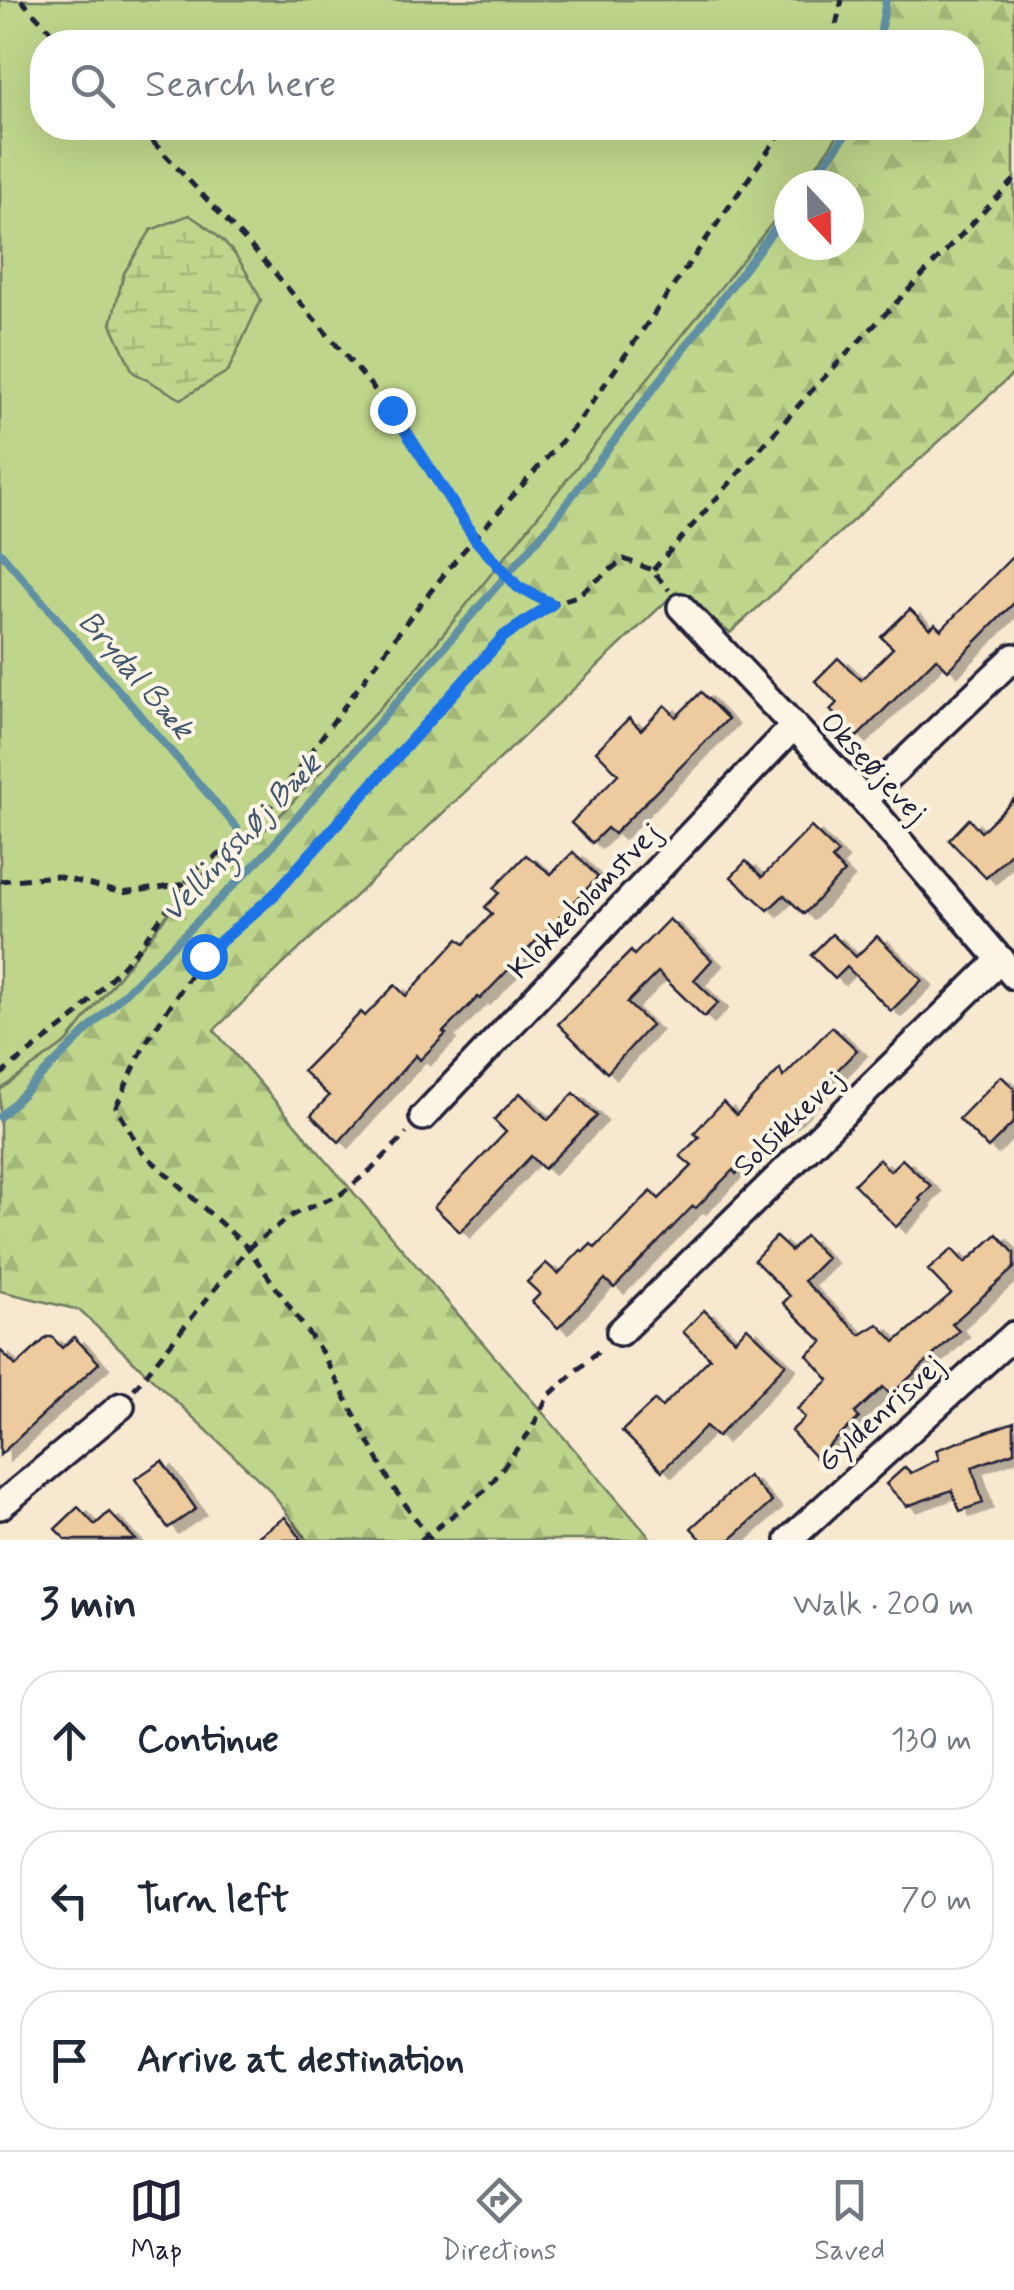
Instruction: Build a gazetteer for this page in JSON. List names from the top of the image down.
{
  "streets": {
    "street": [
      "Okseøjevej",
      "Klokkeblomstvej",
      "Solsikkevej",
      "Gyldenrisvej"
    ]
  },
  "crossings": [
    ["Okseøjevej", "Klokkeblomstvej"],
    ["Okseøjevej", "Solsikkevej"]
  ],
  "water": ["Brydal Bæk", "Vellingshøj Bæk"],
  "north": "bottom",
  "page": {
    "search": "Search here",
    "heading": ["3 min", "Walk · 200 m"],
    "list": [
      ["Continue", "130 m"],
      ["Turn left", "70 m"],
      "Arrive at destination"
    ],
    "nav": ["Map", "Directions", "Saved"]
  }
}
